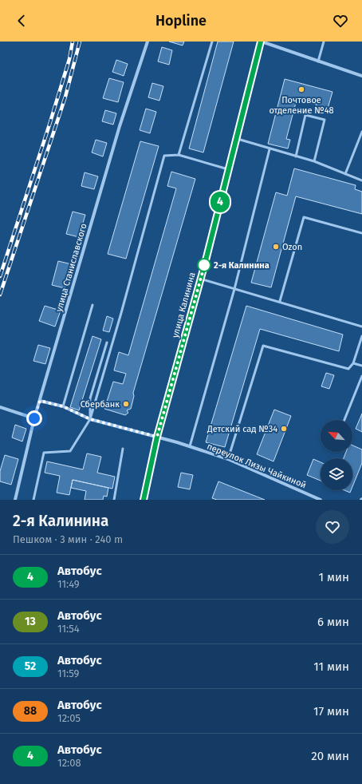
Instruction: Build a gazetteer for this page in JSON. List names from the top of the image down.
{
  "streets": {
    "main road": ["улица Калинина"],
    "street": ["улица Станиславского", "переулок Лизы Чайкиной"]
  },
  "crossings": [
    ["улица Станиславского", "переулок Лизы Чайкиной"],
    ["улица Калинина", "переулок Лизы Чайкиной"]
  ],
  "places": [
    "Почтовое отделение №48",
    "Ozon",
    "2-я Калинина",
    "Сбербанк",
    "Детский сад №34"
  ],
  "lines": ["bus line 4"],
  "north": "top left",
  "page": {
    "header": "Hopline",
    "on_map": "4",
    "heading": ["2-я Калинина", "Пешком · 3 мин · 240 m"],
    "list": [
      {
        "mark": "4",
        "name": "Автобус",
        "note": "11:49",
        "value": "1 мин"
      },
      {
        "mark": "13",
        "name": "Автобус",
        "note": "11:54",
        "value": "6 мин"
      },
      {
        "mark": "52",
        "name": "Автобус",
        "note": "11:59",
        "value": "11 мин"
      },
      {
        "mark": "88",
        "name": "Автобус",
        "note": "12:05",
        "value": "17 мин"
      },
      {
        "mark": "4",
        "name": "Автобус",
        "note": "12:08",
        "value": "20 мин"
      }
    ]
  }
}
